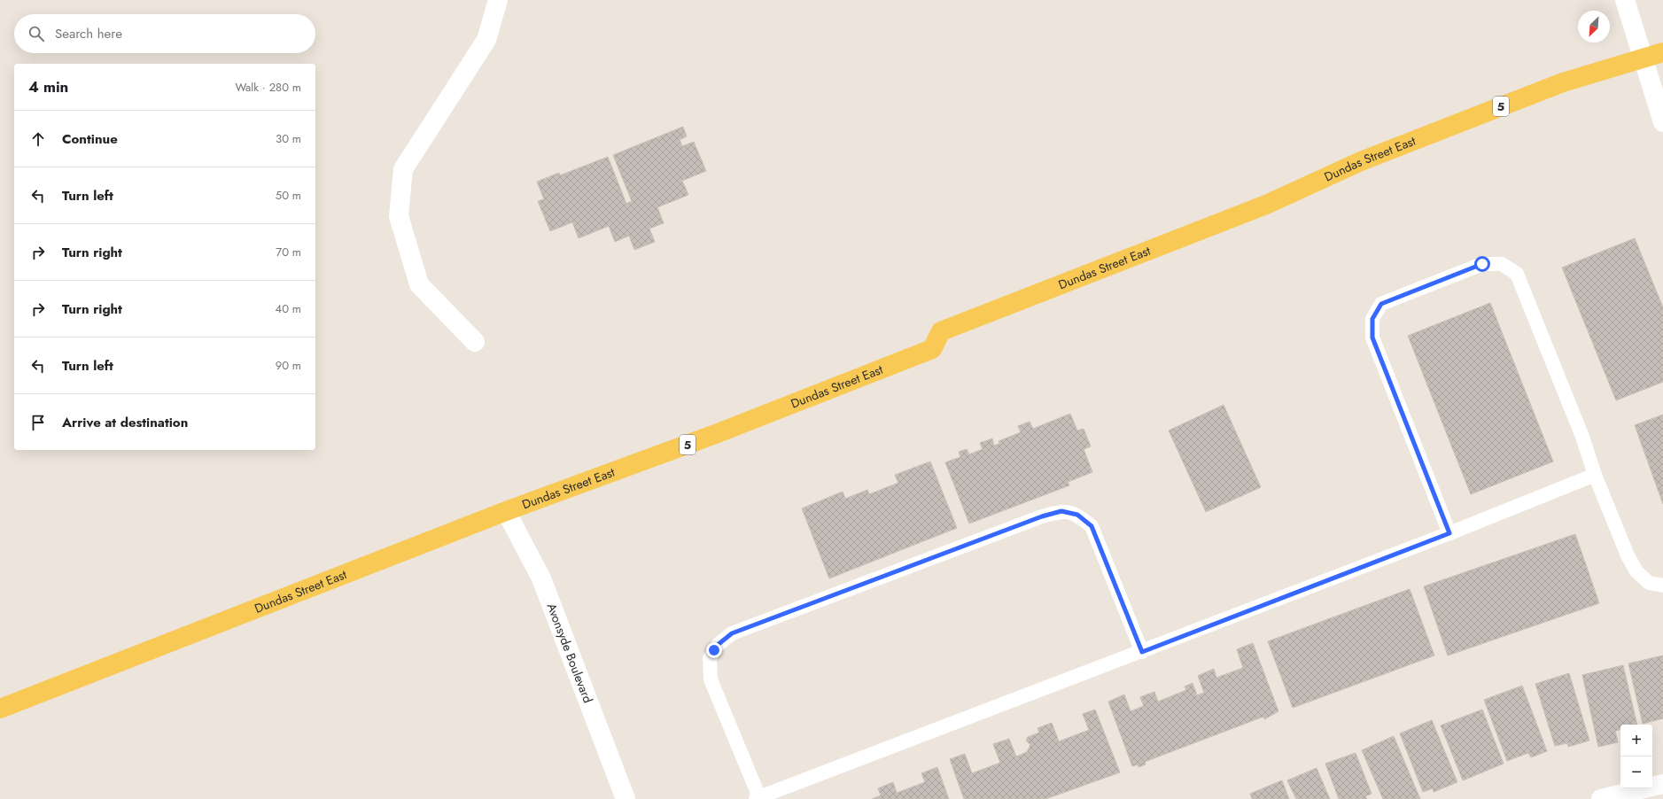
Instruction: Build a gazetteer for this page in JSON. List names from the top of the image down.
{
  "streets": {
    "main road": ["5", "Dundas Street East"],
    "street": ["Avonsyde Boulevard"]
  },
  "crossings": [
    ["Dundas Street East", "Avonsyde Boulevard"]
  ],
  "north": "bottom left",
  "page": {
    "search": "Search here",
    "heading": ["4 min", "Walk · 280 m"],
    "list": [
      ["Continue", "30 m"],
      ["Turn left", "50 m"],
      ["Turn right", "70 m"],
      ["Turn right", "40 m"],
      ["Turn left", "90 m"],
      "Arrive at destination"
    ],
    "map_buttons": ["+", "−"]
  }
}
